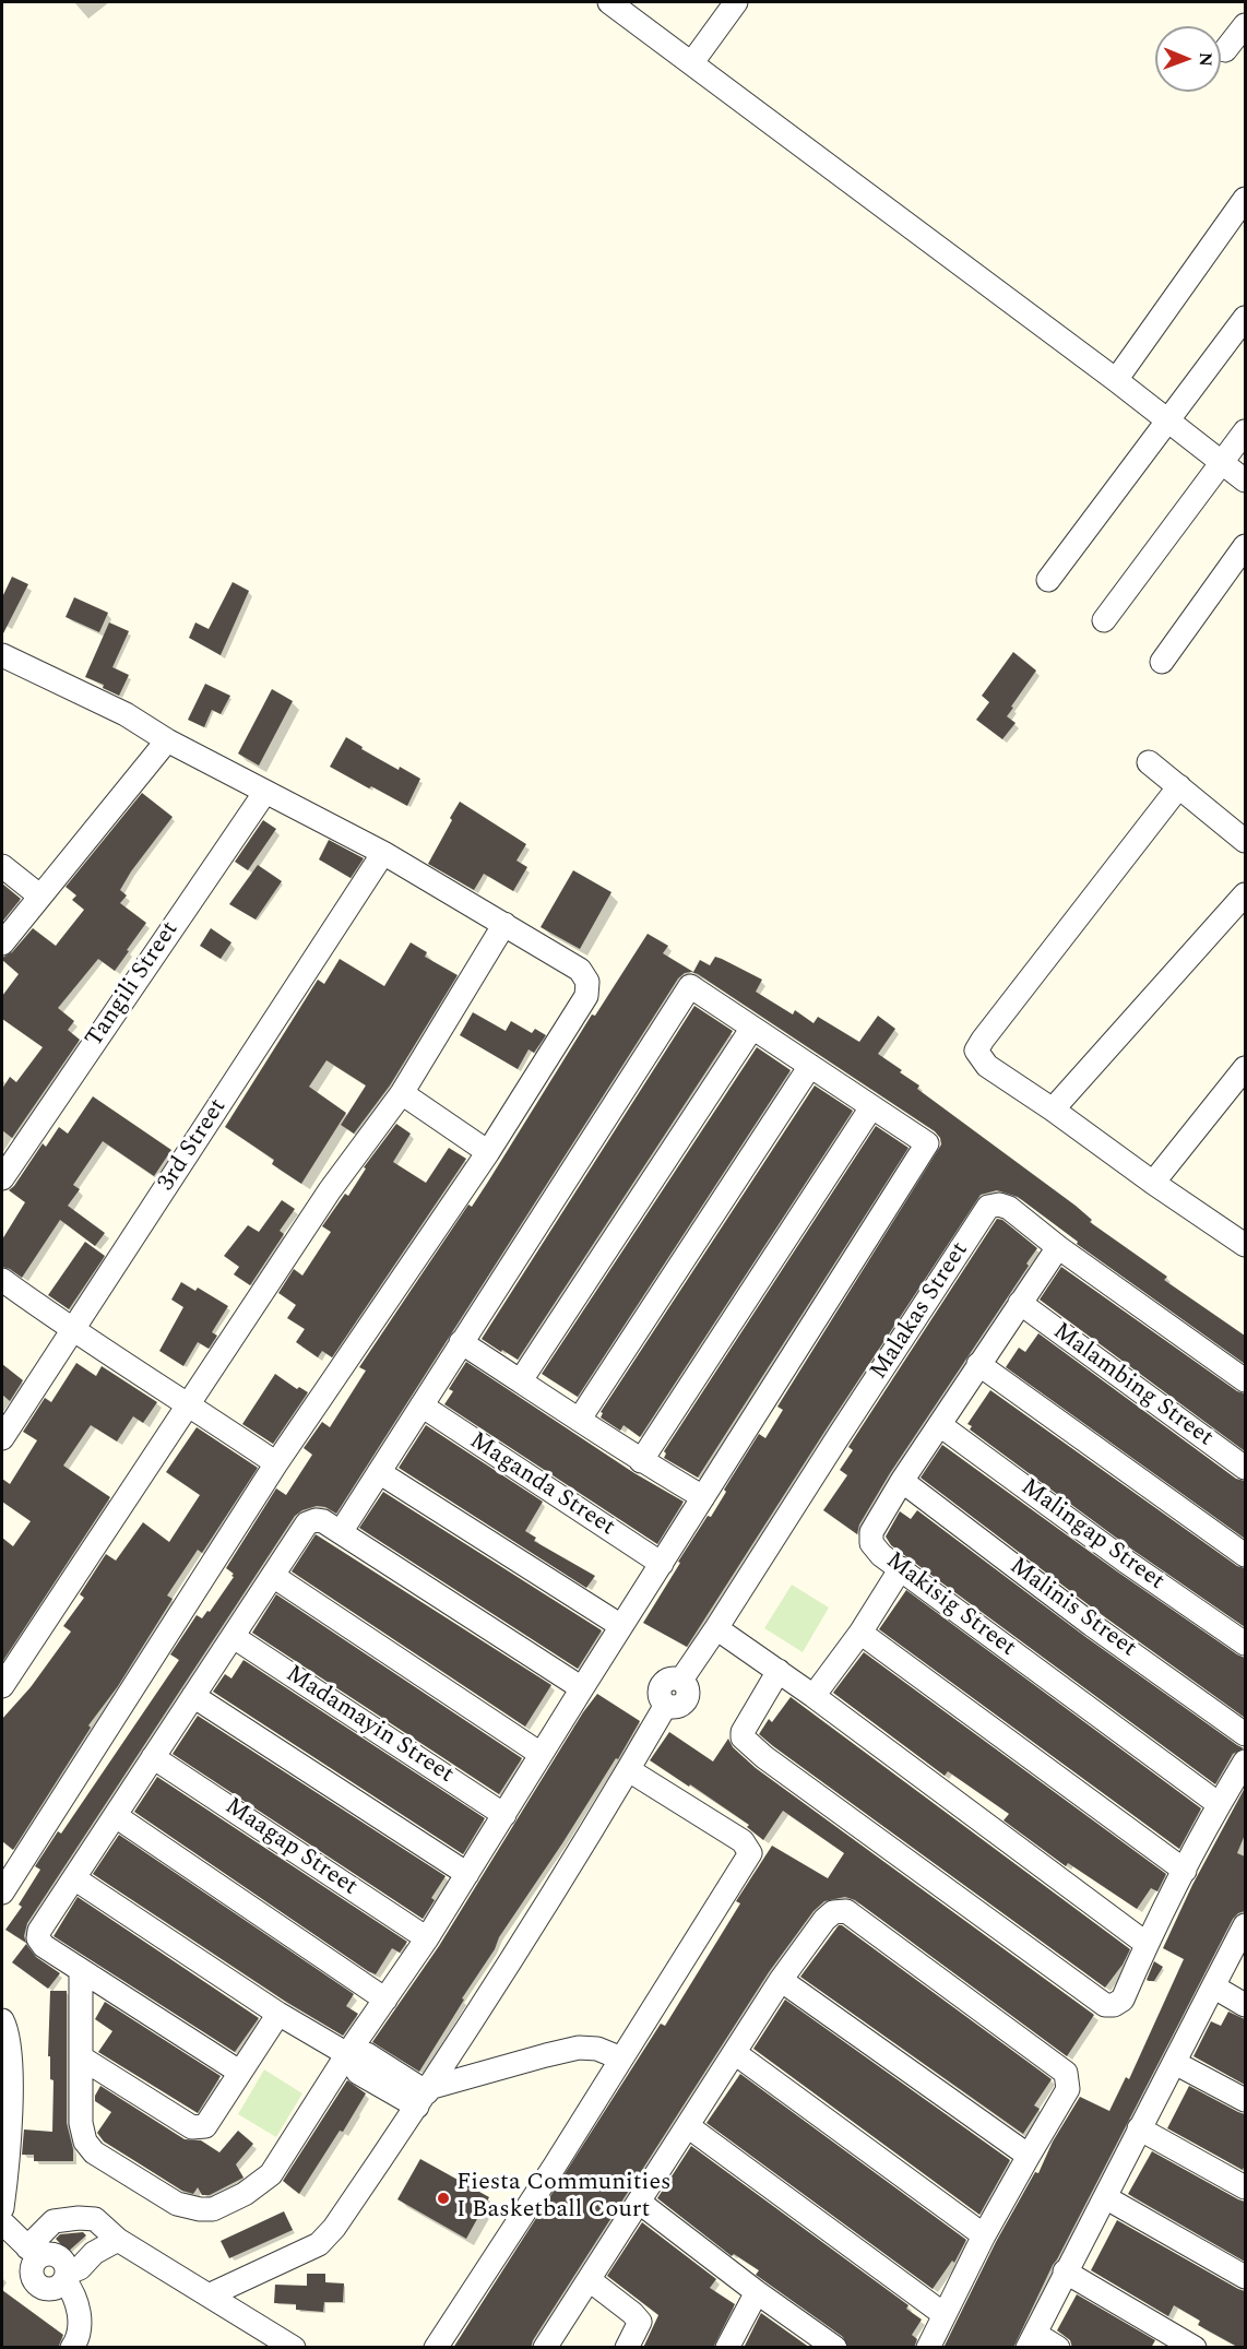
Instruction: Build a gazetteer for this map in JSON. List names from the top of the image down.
{
  "streets": {
    "street": [
      "Tangili Street",
      "3rd Street",
      "Malakas Street",
      "Malambing Street",
      "Maganda Street",
      "Malingap Street",
      "Makisig Street",
      "Malinis Street",
      "Madamayin Street",
      "Maagap Street"
    ]
  },
  "crossings": [
    ["Malakas Street", "Makisig Street"],
    ["Malambing Street", "Makisig Street"],
    ["Malingap Street", "Makisig Street"],
    ["Makisig Street", "Malinis Street"]
  ],
  "places": ["Fiesta Communities I Basketball Court"],
  "north": "right"
}
